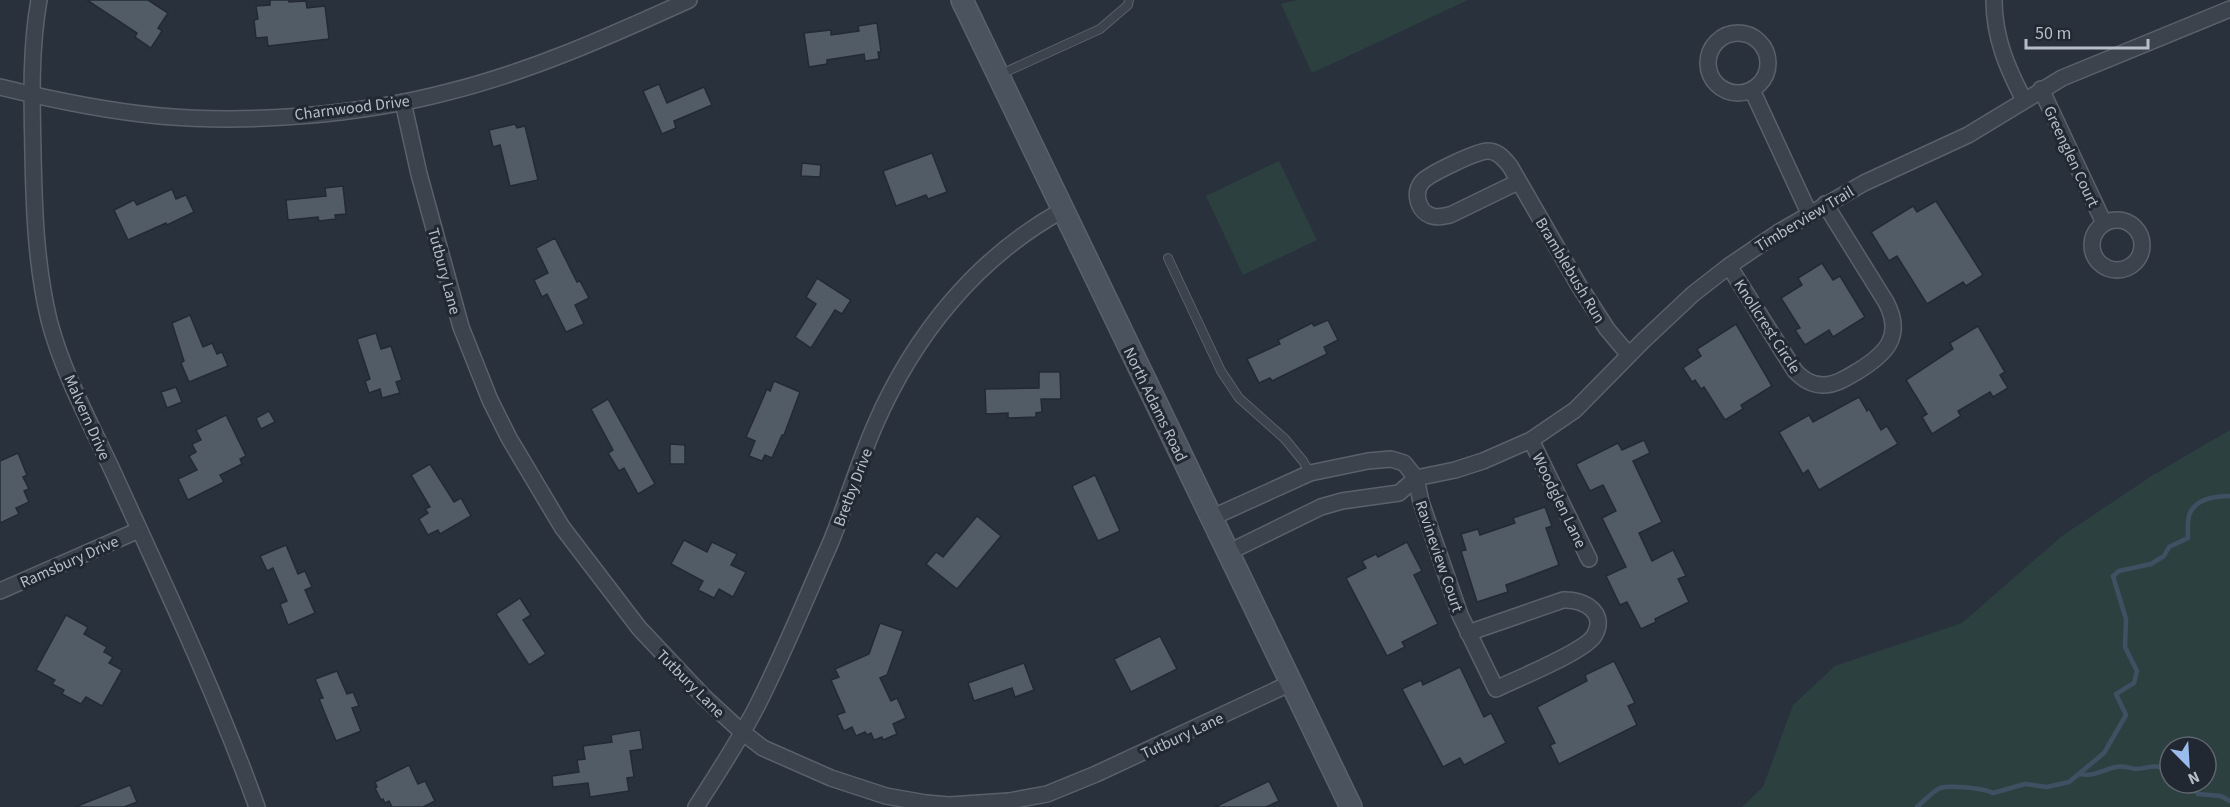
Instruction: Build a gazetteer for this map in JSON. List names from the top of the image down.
{
  "streets": {
    "street": [
      "Charnwood Drive",
      "Greenglen Court",
      "Timberview Trail",
      "Bramblebush Run",
      "Tutbury Lane",
      "Knollcrest Circle",
      "North Adams Road",
      "Malvern Drive",
      "Bretby Drive",
      "Woodglen Lane",
      "Ravineview Court",
      "Ramsbury Drive"
    ]
  },
  "crossings": [
    ["Charnwood Drive", "Tutbury Lane"],
    ["Charnwood Drive", "Malvern Drive"],
    ["Greenglen Court", "Timberview Trail"],
    ["Timberview Trail", "Bramblebush Run"],
    ["Timberview Trail", "Knollcrest Circle"],
    ["Timberview Trail", "North Adams Road"],
    ["Timberview Trail", "Woodglen Lane"],
    ["Timberview Trail", "Ravineview Court"],
    ["Tutbury Lane", "North Adams Road"],
    ["Tutbury Lane", "Bretby Drive"],
    ["North Adams Road", "Bretby Drive"],
    ["Malvern Drive", "Ramsbury Drive"]
  ],
  "scale_bar": "50 m",
  "north": "bottom right"
}
